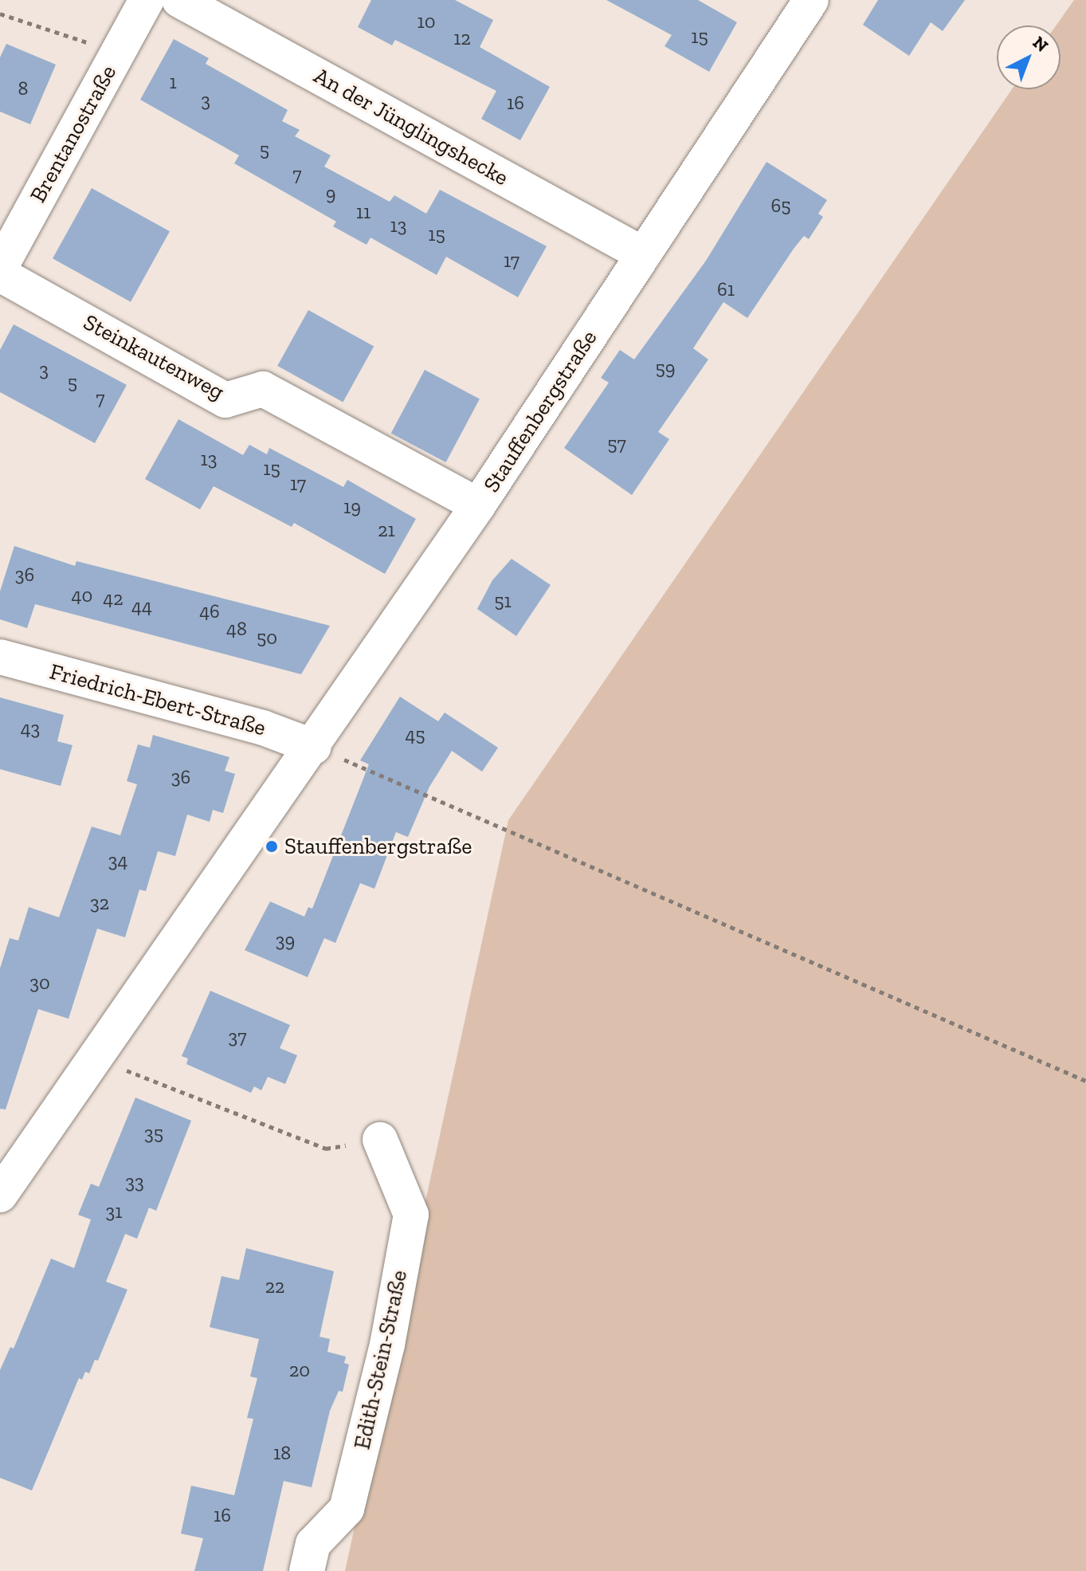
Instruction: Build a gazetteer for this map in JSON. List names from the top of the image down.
{
  "streets": {
    "street": [
      "An der Jünglingshecke",
      "Brentanostraße",
      "Steinkautenweg",
      "Stauffenbergstraße",
      "Friedrich-Ebert-Straße",
      "Edith-Stein-Straße"
    ]
  },
  "crossings": [
    ["An der Jünglingshecke", "Stauffenbergstraße"],
    ["Steinkautenweg", "Stauffenbergstraße"],
    ["Stauffenbergstraße", "Friedrich-Ebert-Straße"]
  ],
  "places": ["Stauffenbergstraße"],
  "house_numbers": [
    "10",
    "15",
    "12",
    "1",
    "8",
    "3",
    "16",
    "5",
    "7",
    "9",
    "65",
    "11",
    "13",
    "15",
    "17",
    "61",
    "59",
    "3",
    "5",
    "7",
    "57",
    "13",
    "15",
    "17",
    "19",
    "21",
    "36",
    "40",
    "42",
    "51",
    "44",
    "46",
    "48",
    "50",
    "43",
    "45",
    "36",
    "34",
    "32",
    "39",
    "30",
    "37",
    "35",
    "33",
    "31",
    "22",
    "20",
    "18",
    "16"
  ],
  "north": "top right"
}
